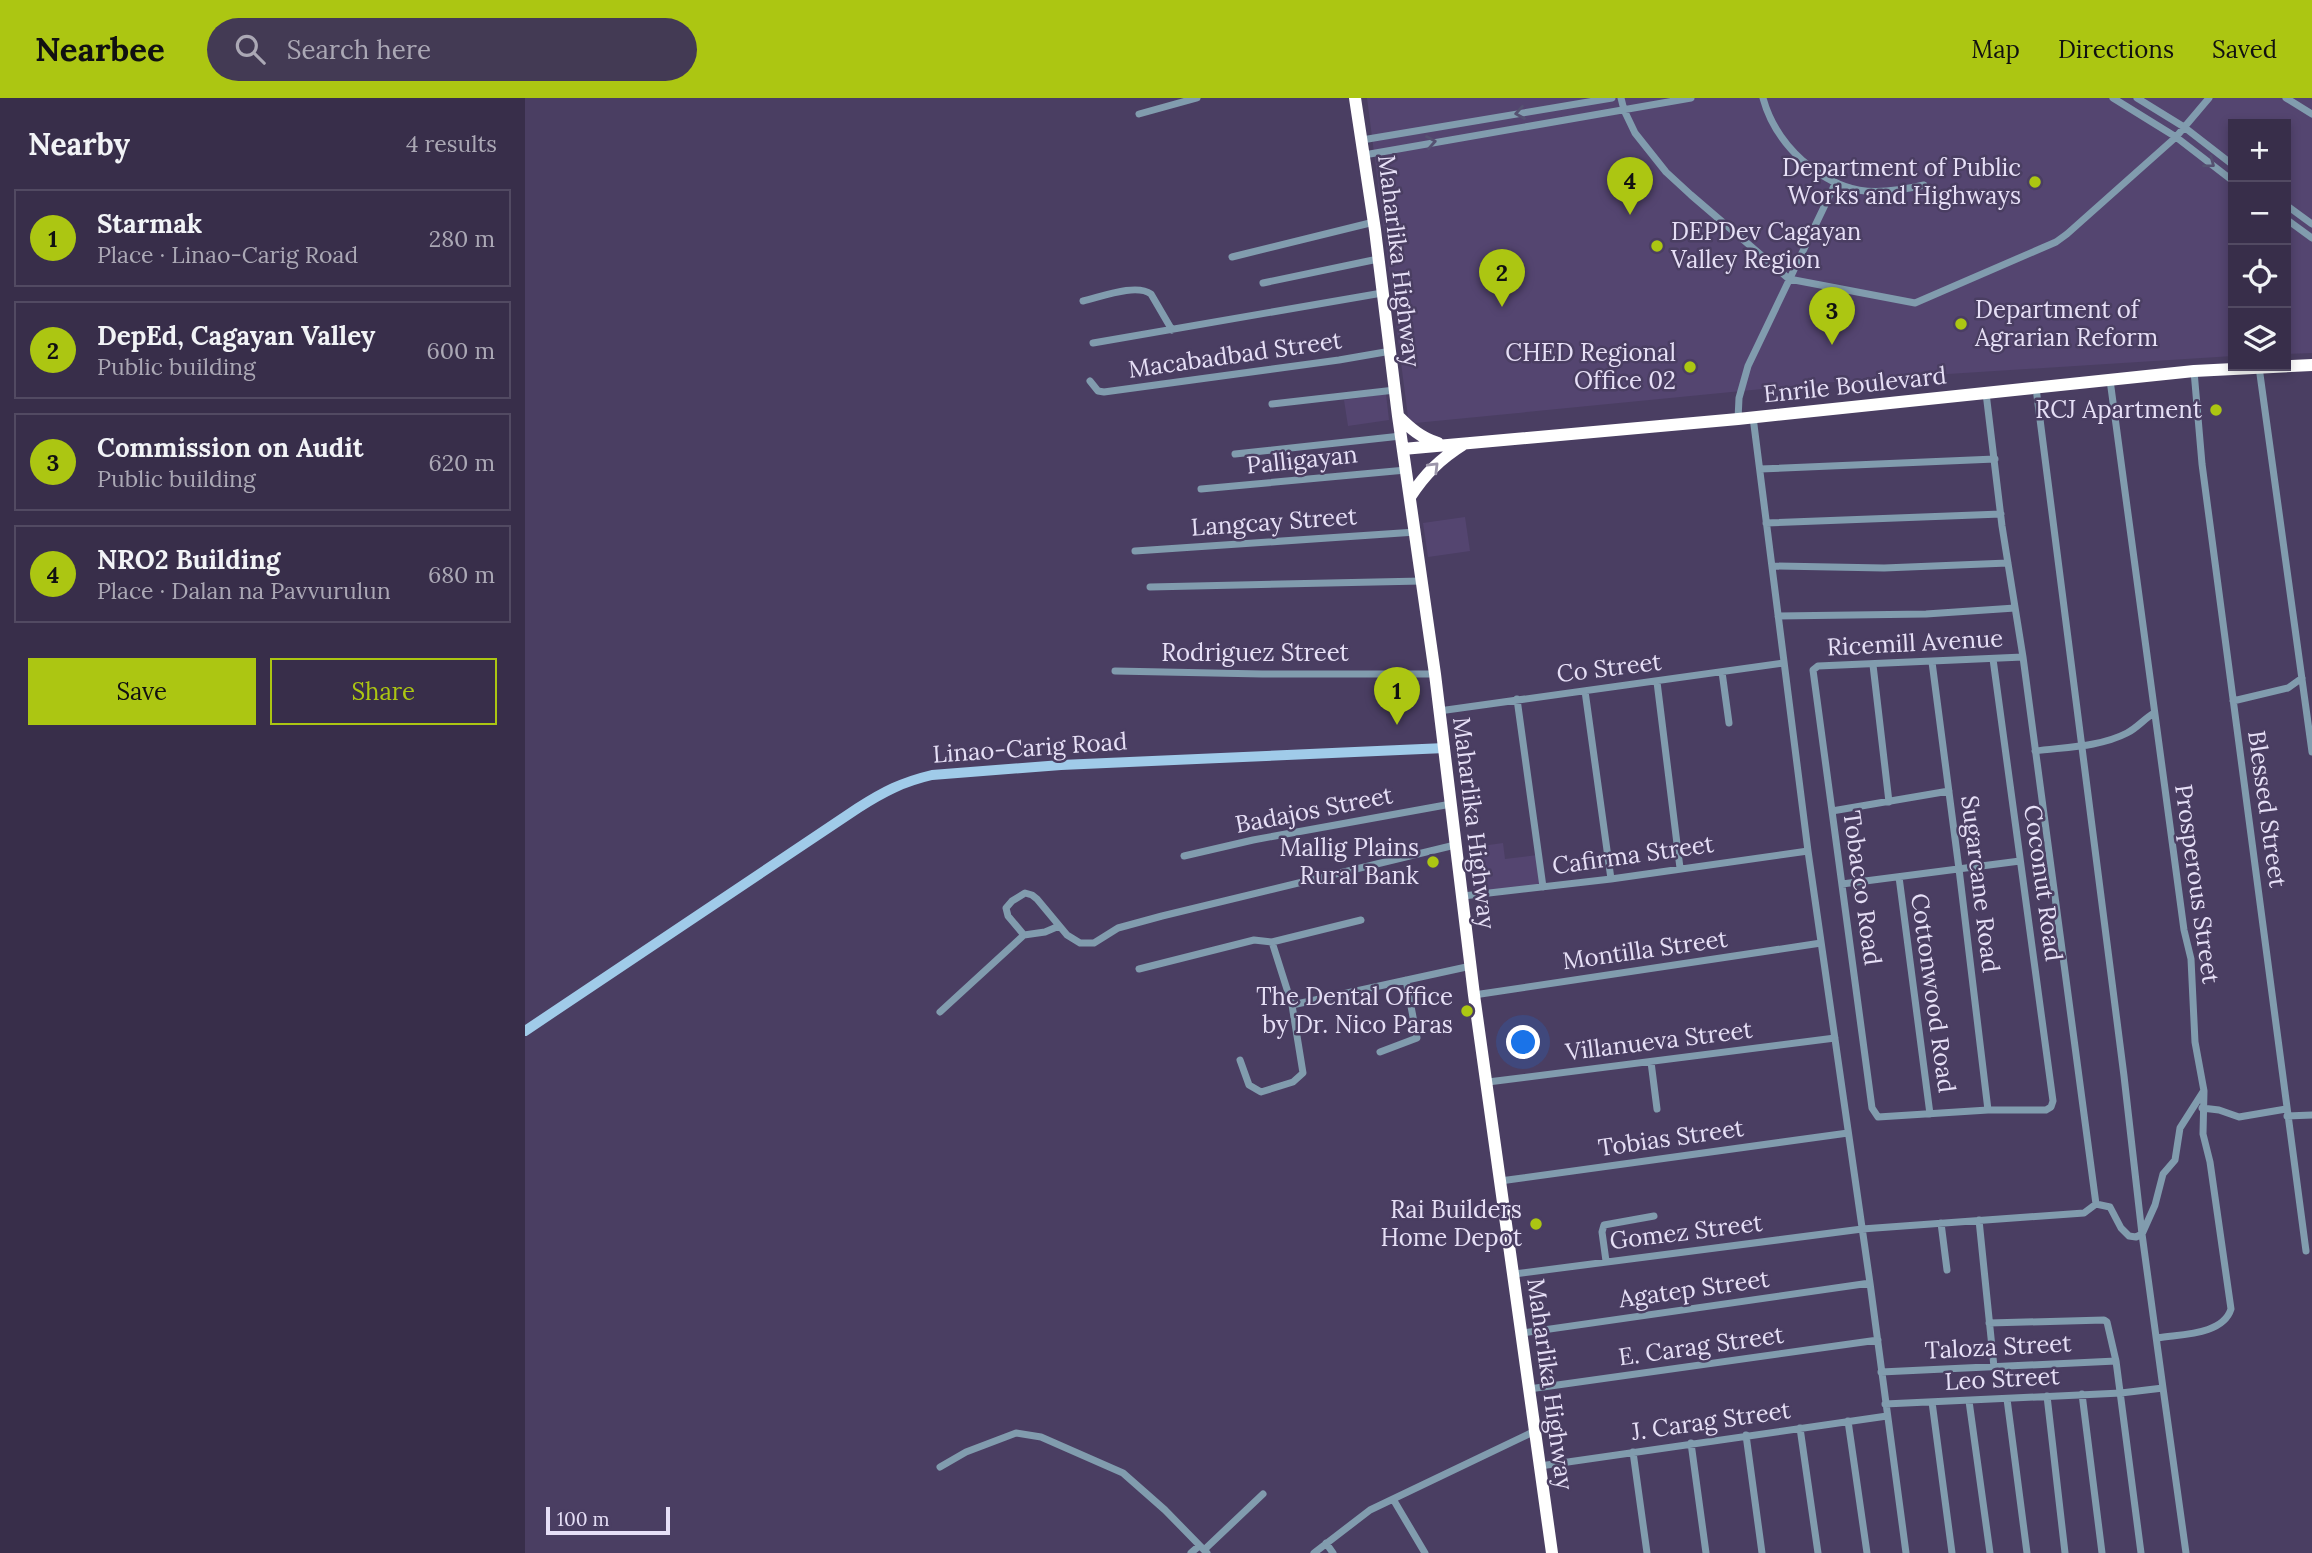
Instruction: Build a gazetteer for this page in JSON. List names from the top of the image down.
{
  "streets": {
    "highway": ["Maharlika Highway", "Enrile Boulevard"],
    "main road": ["Linao-Carig Road"],
    "street": [
      "Macabadbad Street",
      "Palligayan",
      "Langcay Street",
      "Ricemill Avenue",
      "Rodriguez Street",
      "Co Street",
      "Blessed Street",
      "Badajos Street",
      "Cafirma Street",
      "Coconut Road",
      "Sugarcane Road",
      "Prosperous Street",
      "Tobacco Road",
      "Montilla Street",
      "Cottonwood Road",
      "Villanueva Street",
      "Tobias Street",
      "Gomez Street",
      "Agatep Street",
      "E. Carag Street",
      "Taloza Street",
      "Leo Street",
      "J. Carag Street"
    ]
  },
  "crossings": [
    ["Maharlika Highway", "Macabadbad Street"],
    ["Maharlika Highway", "Enrile Boulevard"],
    ["Maharlika Highway", "Palligayan"],
    ["Maharlika Highway", "Langcay Street"],
    ["Maharlika Highway", "Rodriguez Street"],
    ["Maharlika Highway", "Co Street"],
    ["Maharlika Highway", "Linao-Carig Road"],
    ["Maharlika Highway", "Badajos Street"],
    ["Maharlika Highway", "Cafirma Street"],
    ["Maharlika Highway", "Montilla Street"],
    ["Maharlika Highway", "Villanueva Street"],
    ["Maharlika Highway", "Tobias Street"],
    ["Maharlika Highway", "Gomez Street"],
    ["Maharlika Highway", "Agatep Street"],
    ["Maharlika Highway", "E. Carag Street"],
    ["Maharlika Highway", "J. Carag Street"],
    ["Enrile Boulevard", "Blessed Street"],
    ["Enrile Boulevard", "Prosperous Street"],
    ["Ricemill Avenue", "Coconut Road"],
    ["Ricemill Avenue", "Sugarcane Road"],
    ["Ricemill Avenue", "Tobacco Road"],
    ["Coconut Road", "Sugarcane Road"],
    ["Tobacco Road", "Cottonwood Road"]
  ],
  "places": [
    "Department of Public Works and Highways",
    "DEPDev Cagayan Valley Region",
    "Department of Agrarian Reform",
    "CHED Regional Office 02",
    "RCJ Apartment",
    "Mallig Plains Rural Bank",
    "The Dental Office by Dr. Nico Paras",
    "Rai Builders Home Depot"
  ],
  "scale_bar": "100 m",
  "page": {
    "header": "Nearbee",
    "search": "Search here",
    "nav": ["Map", "Directions", "Saved"],
    "heading": ["Nearby", "4 results"],
    "map_buttons": ["+", "−"],
    "pins": [
      "4",
      "2",
      "3",
      "1"
    ],
    "list": [
      {
        "mark": "1",
        "name": "Starmak",
        "note": "Place · Linao-Carig Road",
        "value": "280 m"
      },
      {
        "mark": "2",
        "name": "DepEd, Cagayan Valley",
        "note": "Public building",
        "value": "600 m"
      },
      {
        "mark": "3",
        "name": "Commission on Audit",
        "note": "Public building",
        "value": "620 m"
      },
      {
        "mark": "4",
        "name": "NRO2 Building",
        "note": "Place · Dalan na Pavvurulun",
        "value": "680 m"
      }
    ],
    "buttons": ["Save", "Share"],
    "scale": "100 m"
  }
}
